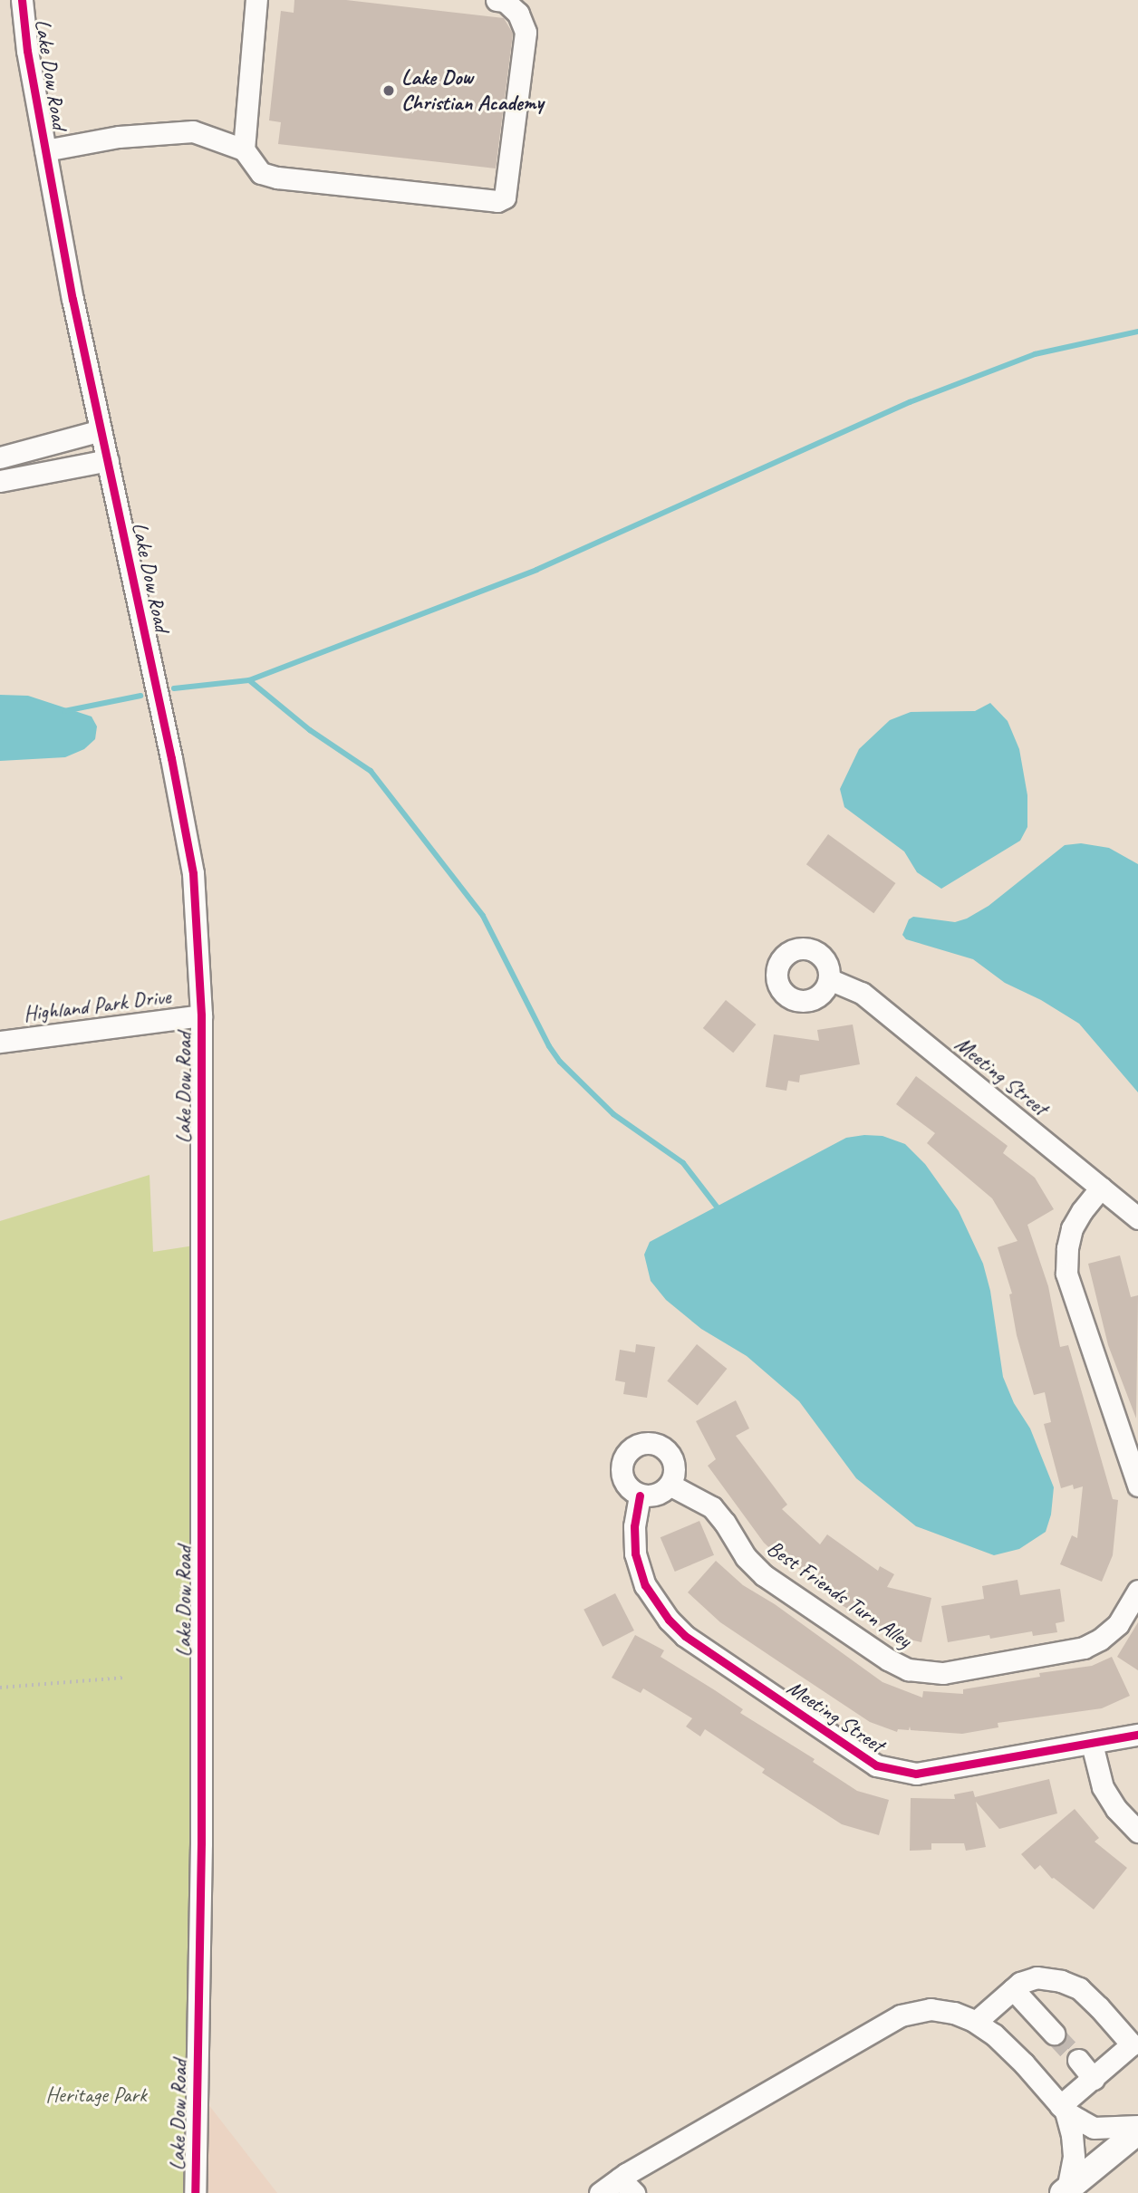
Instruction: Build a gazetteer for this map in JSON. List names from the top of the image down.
{
  "streets": {
    "street": [
      "Lake Dow Road",
      "Highland Park Drive",
      "Meeting Street",
      "Best Friends Turn Alley"
    ]
  },
  "crossings": [
    ["Lake Dow Road", "Highland Park Drive"],
    ["Meeting Street", "Best Friends Turn Alley"]
  ],
  "parks": ["Heritage Park"],
  "places": ["Lake Dow Christian Academy"]
}
